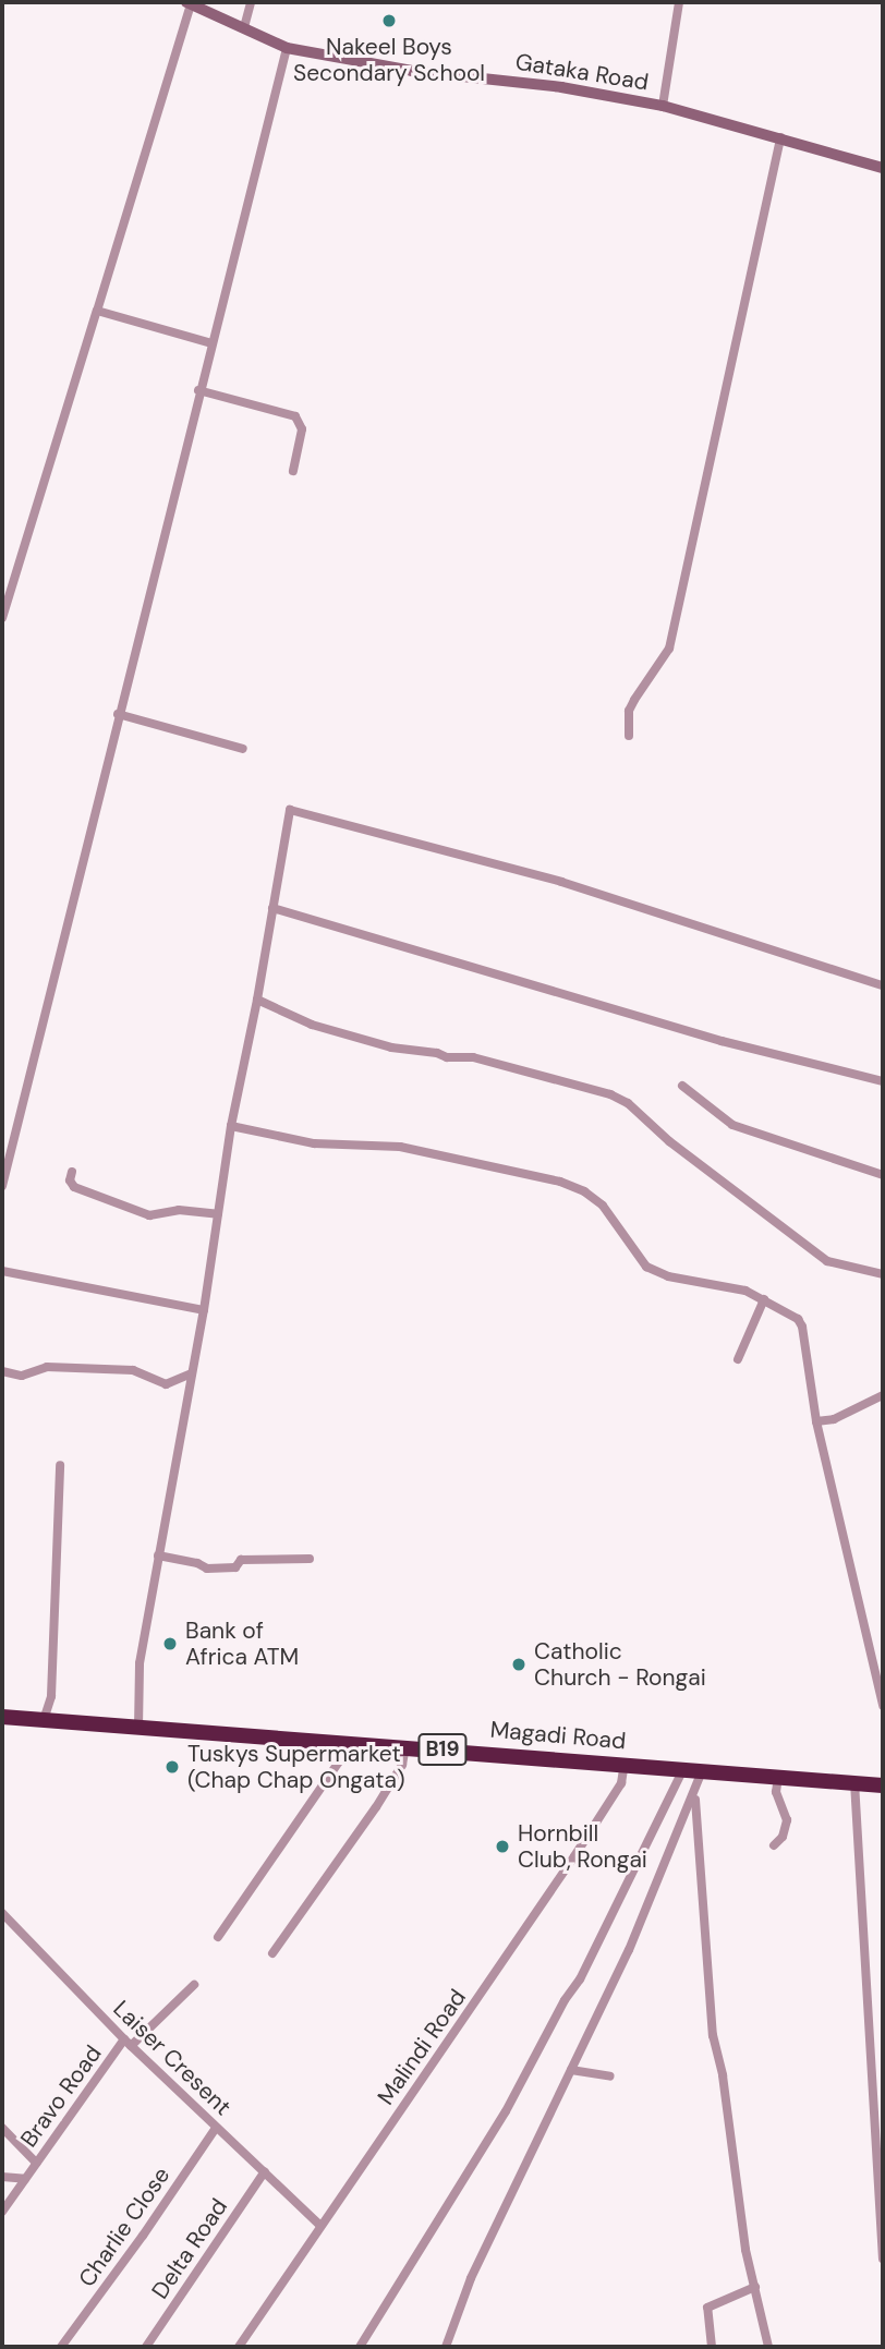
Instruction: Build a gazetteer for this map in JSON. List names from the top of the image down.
{
  "streets": {
    "highway": ["Magadi Road", "B19"],
    "street": [
      "Gataka Road",
      "Malindi Road",
      "Laiser Cresent",
      "Bravo Road",
      "Charlie Close",
      "Delta Road"
    ]
  },
  "crossings": [
    ["Magadi Road", "Malindi Road"],
    ["Malindi Road", "Laiser Cresent"],
    ["Laiser Cresent", "Bravo Road"],
    ["Laiser Cresent", "Charlie Close"],
    ["Laiser Cresent", "Delta Road"]
  ],
  "places": [
    "Nakeel Boys Secondary School",
    "Bank of Africa ATM",
    "Catholic Church - Rongai",
    "Tuskys Supermarket (Chap Chap Ongata)",
    "Hornbill Club, Rongai"
  ]
}
